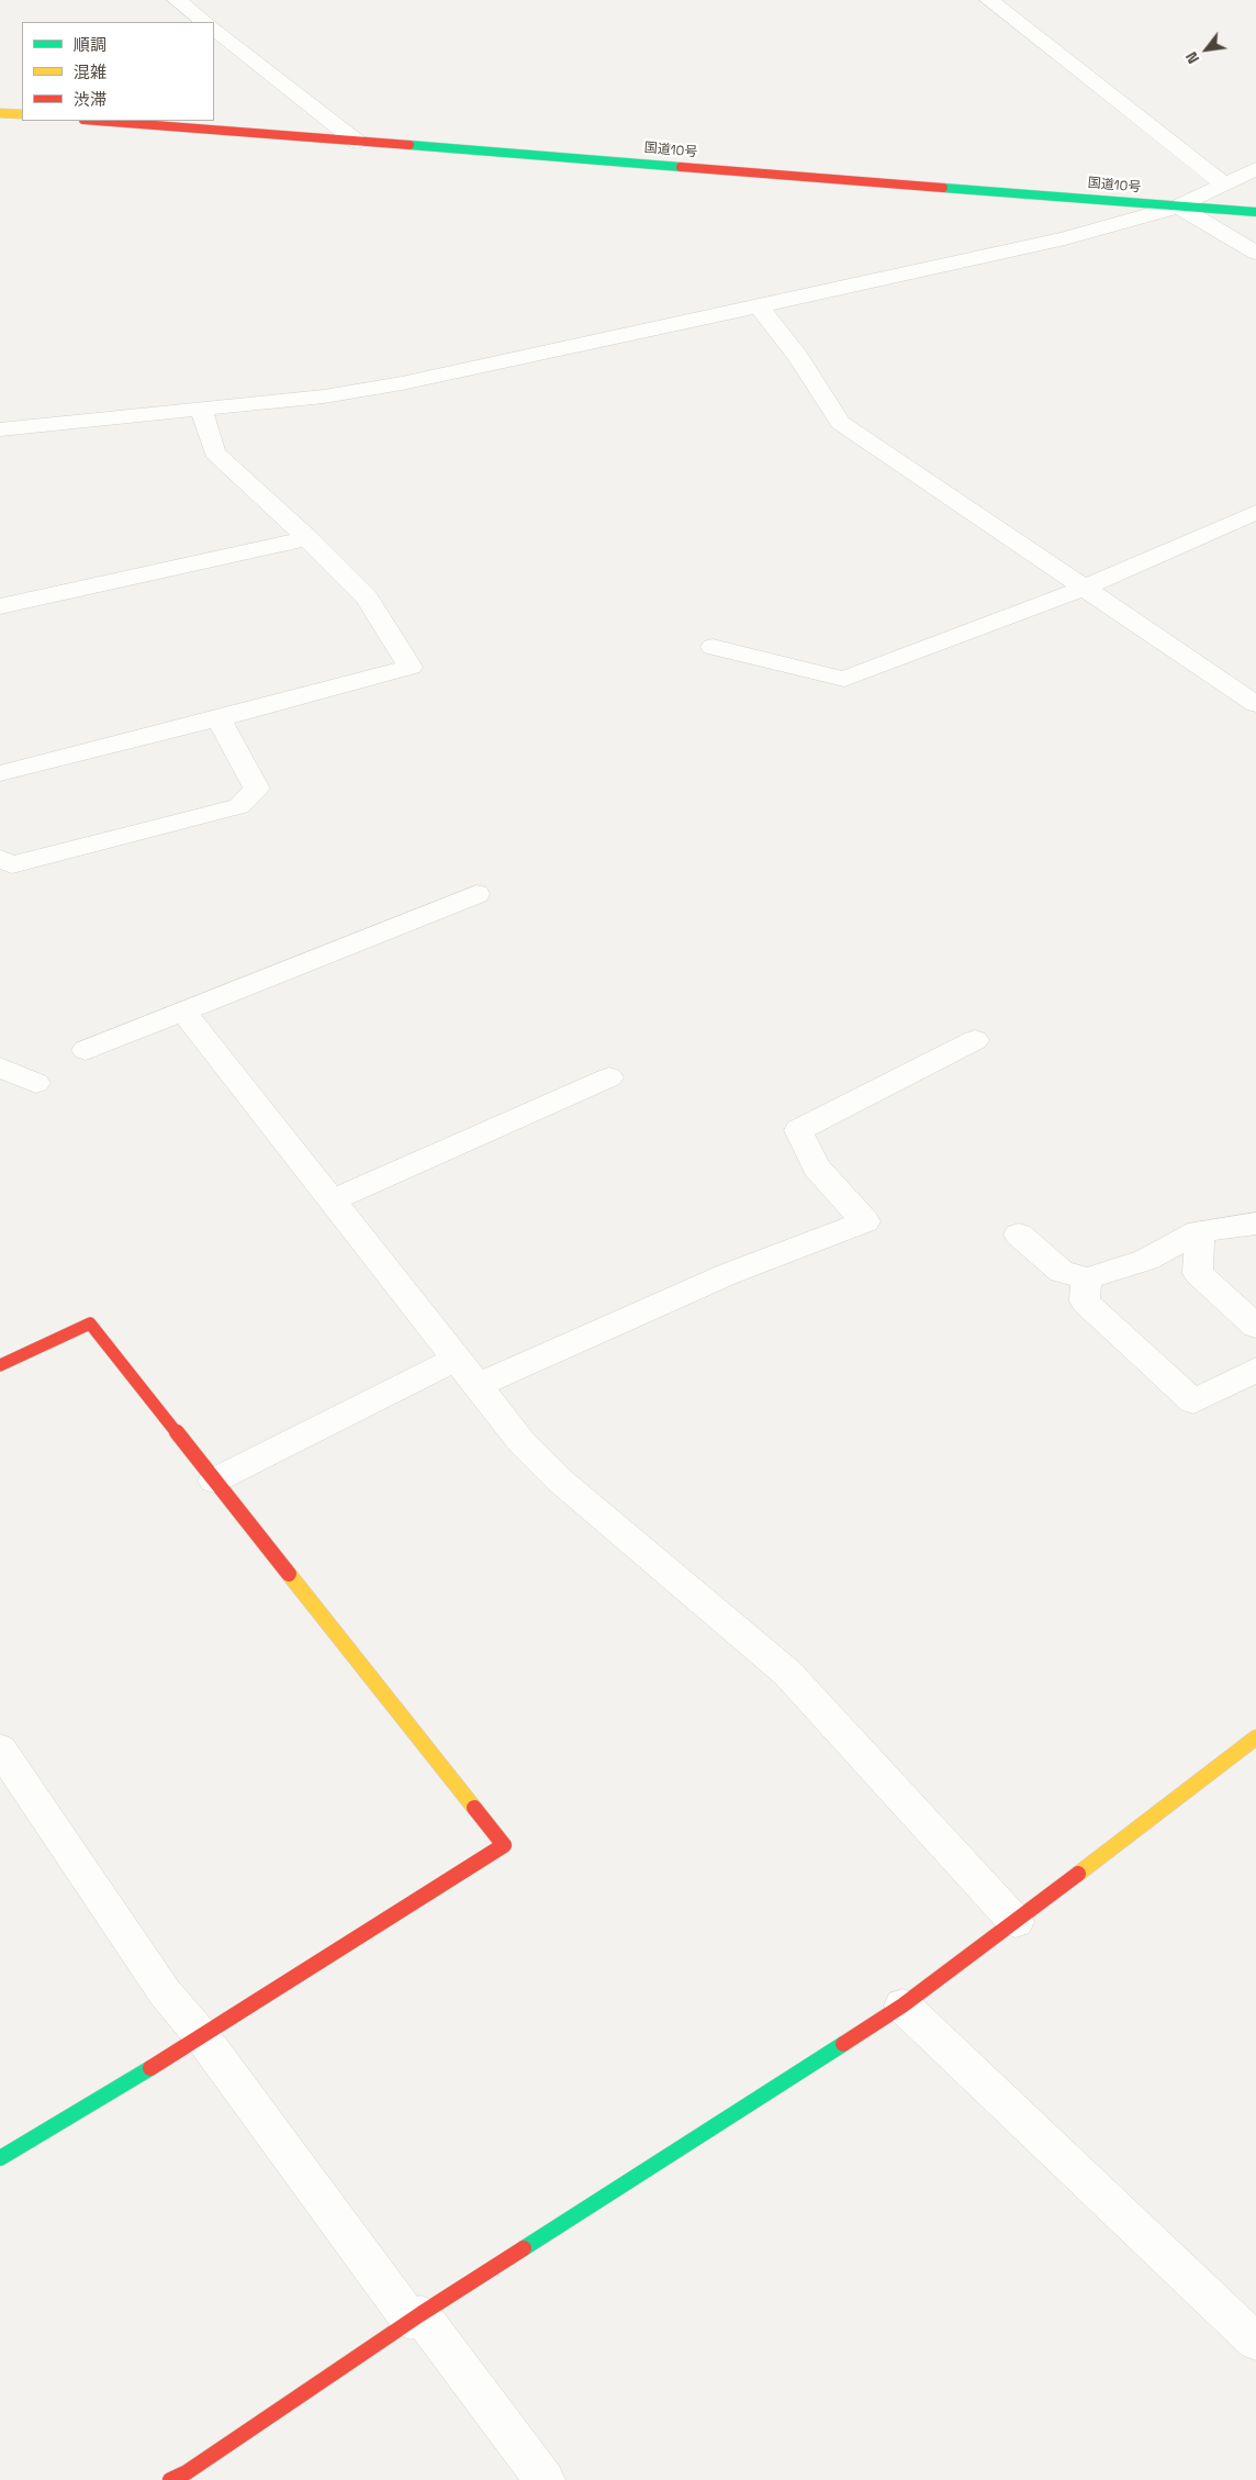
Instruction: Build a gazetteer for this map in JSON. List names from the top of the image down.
{
  "streets": {
    "main road": ["国道10号"]
  },
  "legend": ["順調", "混雑", "渋滞"],
  "north": "bottom left"
}
